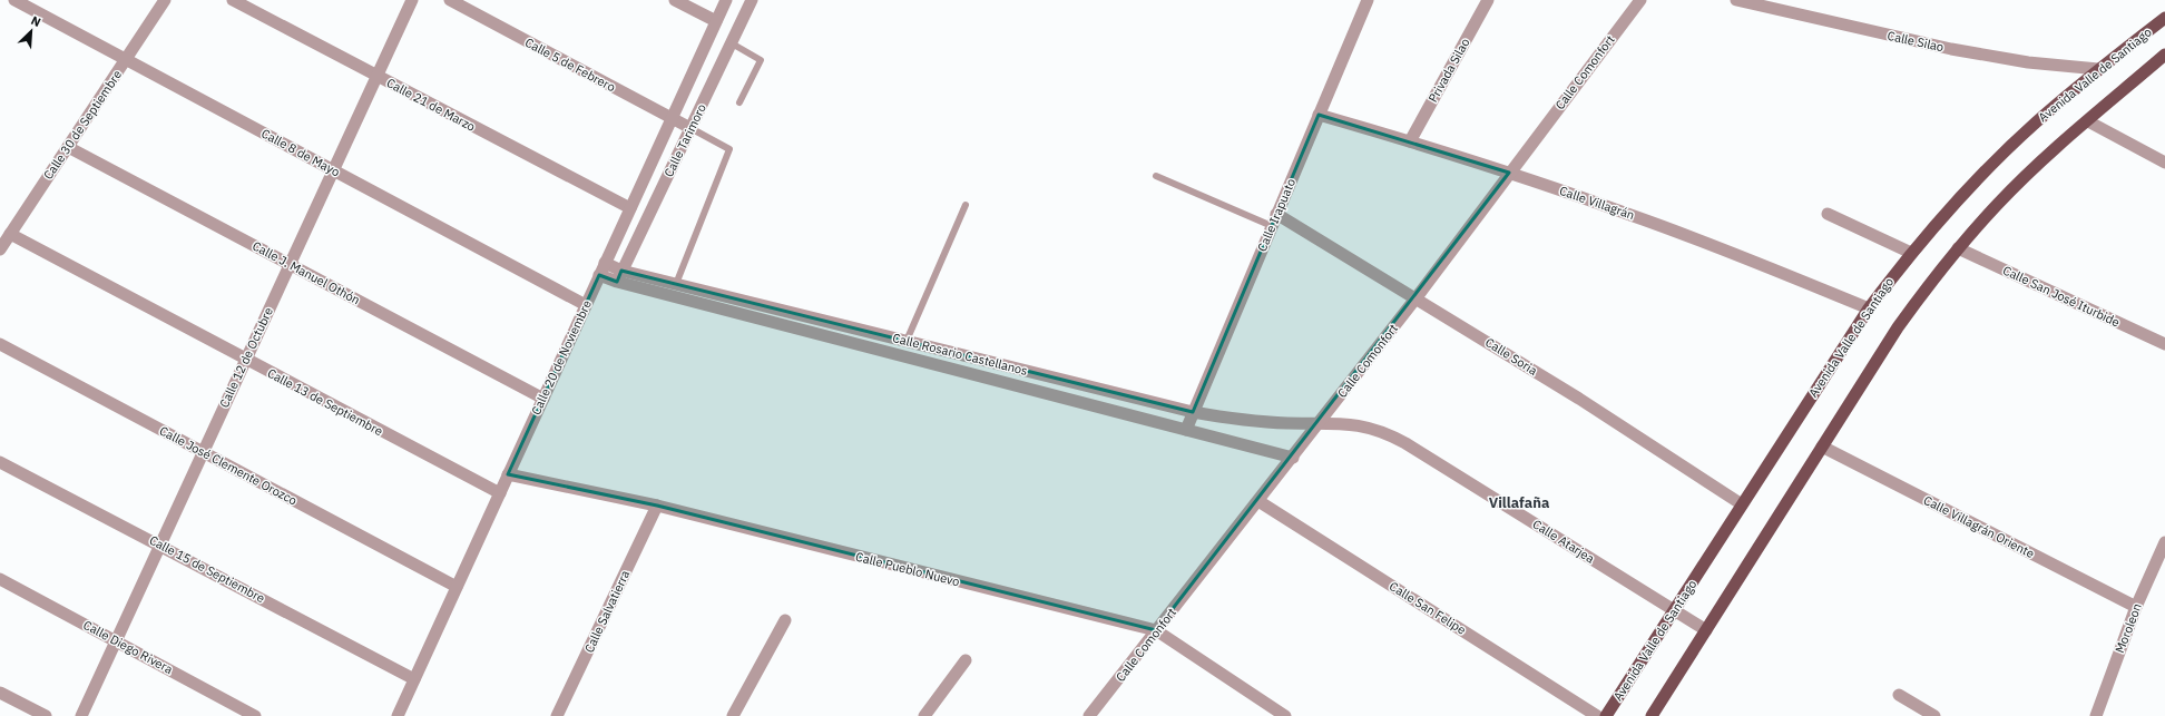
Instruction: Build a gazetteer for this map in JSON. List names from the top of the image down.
{
  "streets": {
    "main road": ["Avenida Valle de Santiago"],
    "street": [
      "Calle Silao",
      "Calle 5 de Febrero",
      "Privada Silao",
      "Calle Comonfort",
      "Calle 21 de Marzo",
      "Calle 30 de Septiembre",
      "Calle Tarimoro",
      "Calle 8 de Mayo",
      "Calle Villagrán",
      "Calle Irapuato",
      "Calle J. Manuel Othón",
      "Calle San José Iturbide",
      "Calle Rosario Castellanos",
      "Calle Soria",
      "Calle 12 de Octubre",
      "Calle 20 de Noviembre",
      "Calle 13 de Septiembre",
      "Calle José Clemente Orozco",
      "Calle Villagrán Oriente",
      "Calle Atarjea",
      "Calle 15 de Septiembre",
      "Calle Pueblo Nuevo",
      "Calle San Felipe",
      "Calle Salvatierra",
      "Moroleon",
      "Calle Diego Rivera"
    ]
  },
  "crossings": [
    ["Calle Silao", "Avenida Valle de Santiago"],
    ["Calle 5 de Febrero", "Calle Tarimoro"],
    ["Calle 5 de Febrero", "Calle 20 de Noviembre"],
    ["Privada Silao", "Calle Villagrán"],
    ["Calle Comonfort", "Calle Villagrán"],
    ["Calle Comonfort", "Calle Rosario Castellanos"],
    ["Calle Comonfort", "Calle Soria"],
    ["Calle Comonfort", "Calle Atarjea"],
    ["Calle Comonfort", "Calle Pueblo Nuevo"],
    ["Calle Comonfort", "Calle San Felipe"],
    ["Avenida Valle de Santiago", "Calle Villagrán"],
    ["Avenida Valle de Santiago", "Calle Soria"],
    ["Avenida Valle de Santiago", "Calle Atarjea"],
    ["Calle 21 de Marzo", "Calle 12 de Octubre"],
    ["Calle 21 de Marzo", "Calle 20 de Noviembre"],
    ["Calle 30 de Septiembre", "Calle 8 de Mayo"],
    ["Calle 30 de Septiembre", "Calle J. Manuel Othón"],
    ["Calle 30 de Septiembre", "Calle 13 de Septiembre"],
    ["Calle Tarimoro", "Calle Rosario Castellanos"],
    ["Calle 8 de Mayo", "Calle 12 de Octubre"],
    ["Calle 8 de Mayo", "Calle 20 de Noviembre"],
    ["Calle Villagrán", "Calle Irapuato"],
    ["Calle Irapuato", "Calle Rosario Castellanos"],
    ["Calle Irapuato", "Calle Soria"],
    ["Calle J. Manuel Othón", "Calle 12 de Octubre"],
    ["Calle J. Manuel Othón", "Calle 20 de Noviembre"],
    ["Calle Rosario Castellanos", "Calle 20 de Noviembre"],
    ["Calle Rosario Castellanos", "Calle Atarjea"],
    ["Calle 12 de Octubre", "Calle 13 de Septiembre"],
    ["Calle 12 de Octubre", "Calle José Clemente Orozco"],
    ["Calle 12 de Octubre", "Calle 15 de Septiembre"],
    ["Calle 12 de Octubre", "Calle Diego Rivera"],
    ["Calle 20 de Noviembre", "Calle 13 de Septiembre"],
    ["Calle 20 de Noviembre", "Calle José Clemente Orozco"],
    ["Calle 20 de Noviembre", "Calle 15 de Septiembre"],
    ["Calle 20 de Noviembre", "Calle Pueblo Nuevo"],
    ["Calle Villagrán Oriente", "Moroleon"],
    ["Calle Pueblo Nuevo", "Calle Salvatierra"]
  ],
  "districts": ["Villafaña"],
  "north": "top right"
}
